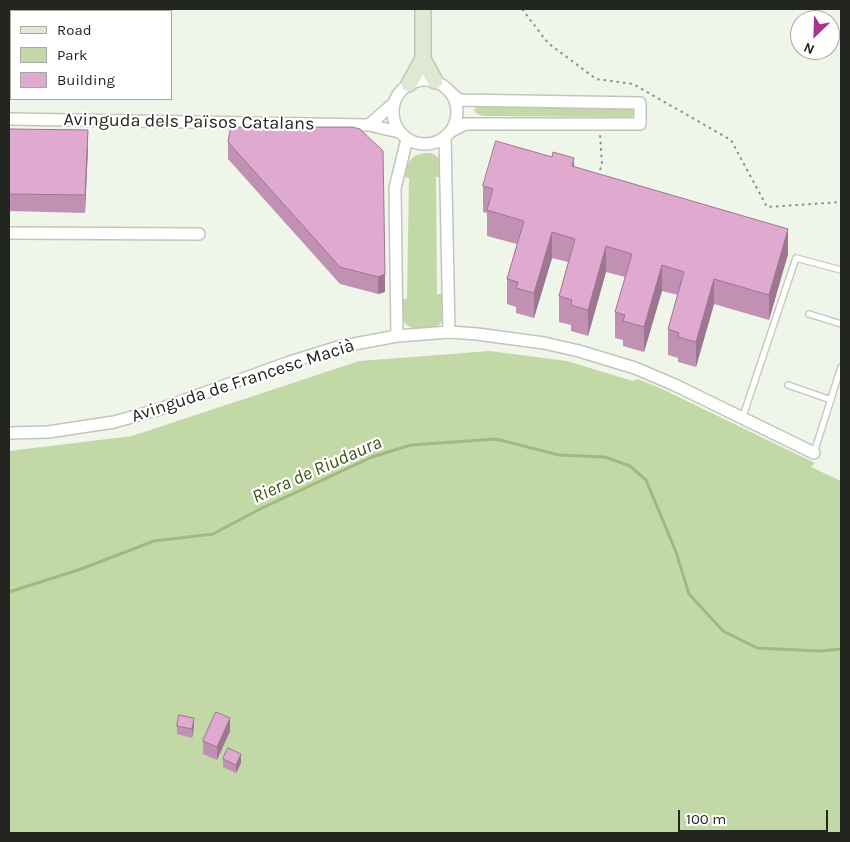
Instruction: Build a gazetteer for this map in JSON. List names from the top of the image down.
{
  "streets": {
    "street": ["Avinguda dels Països Catalans", "Avinguda de Francesc Macià"]
  },
  "water": ["Riera de Riudaura"],
  "legend": ["Road", "Park", "Building"],
  "scale_bar": "100 m",
  "north": "bottom left"
}
